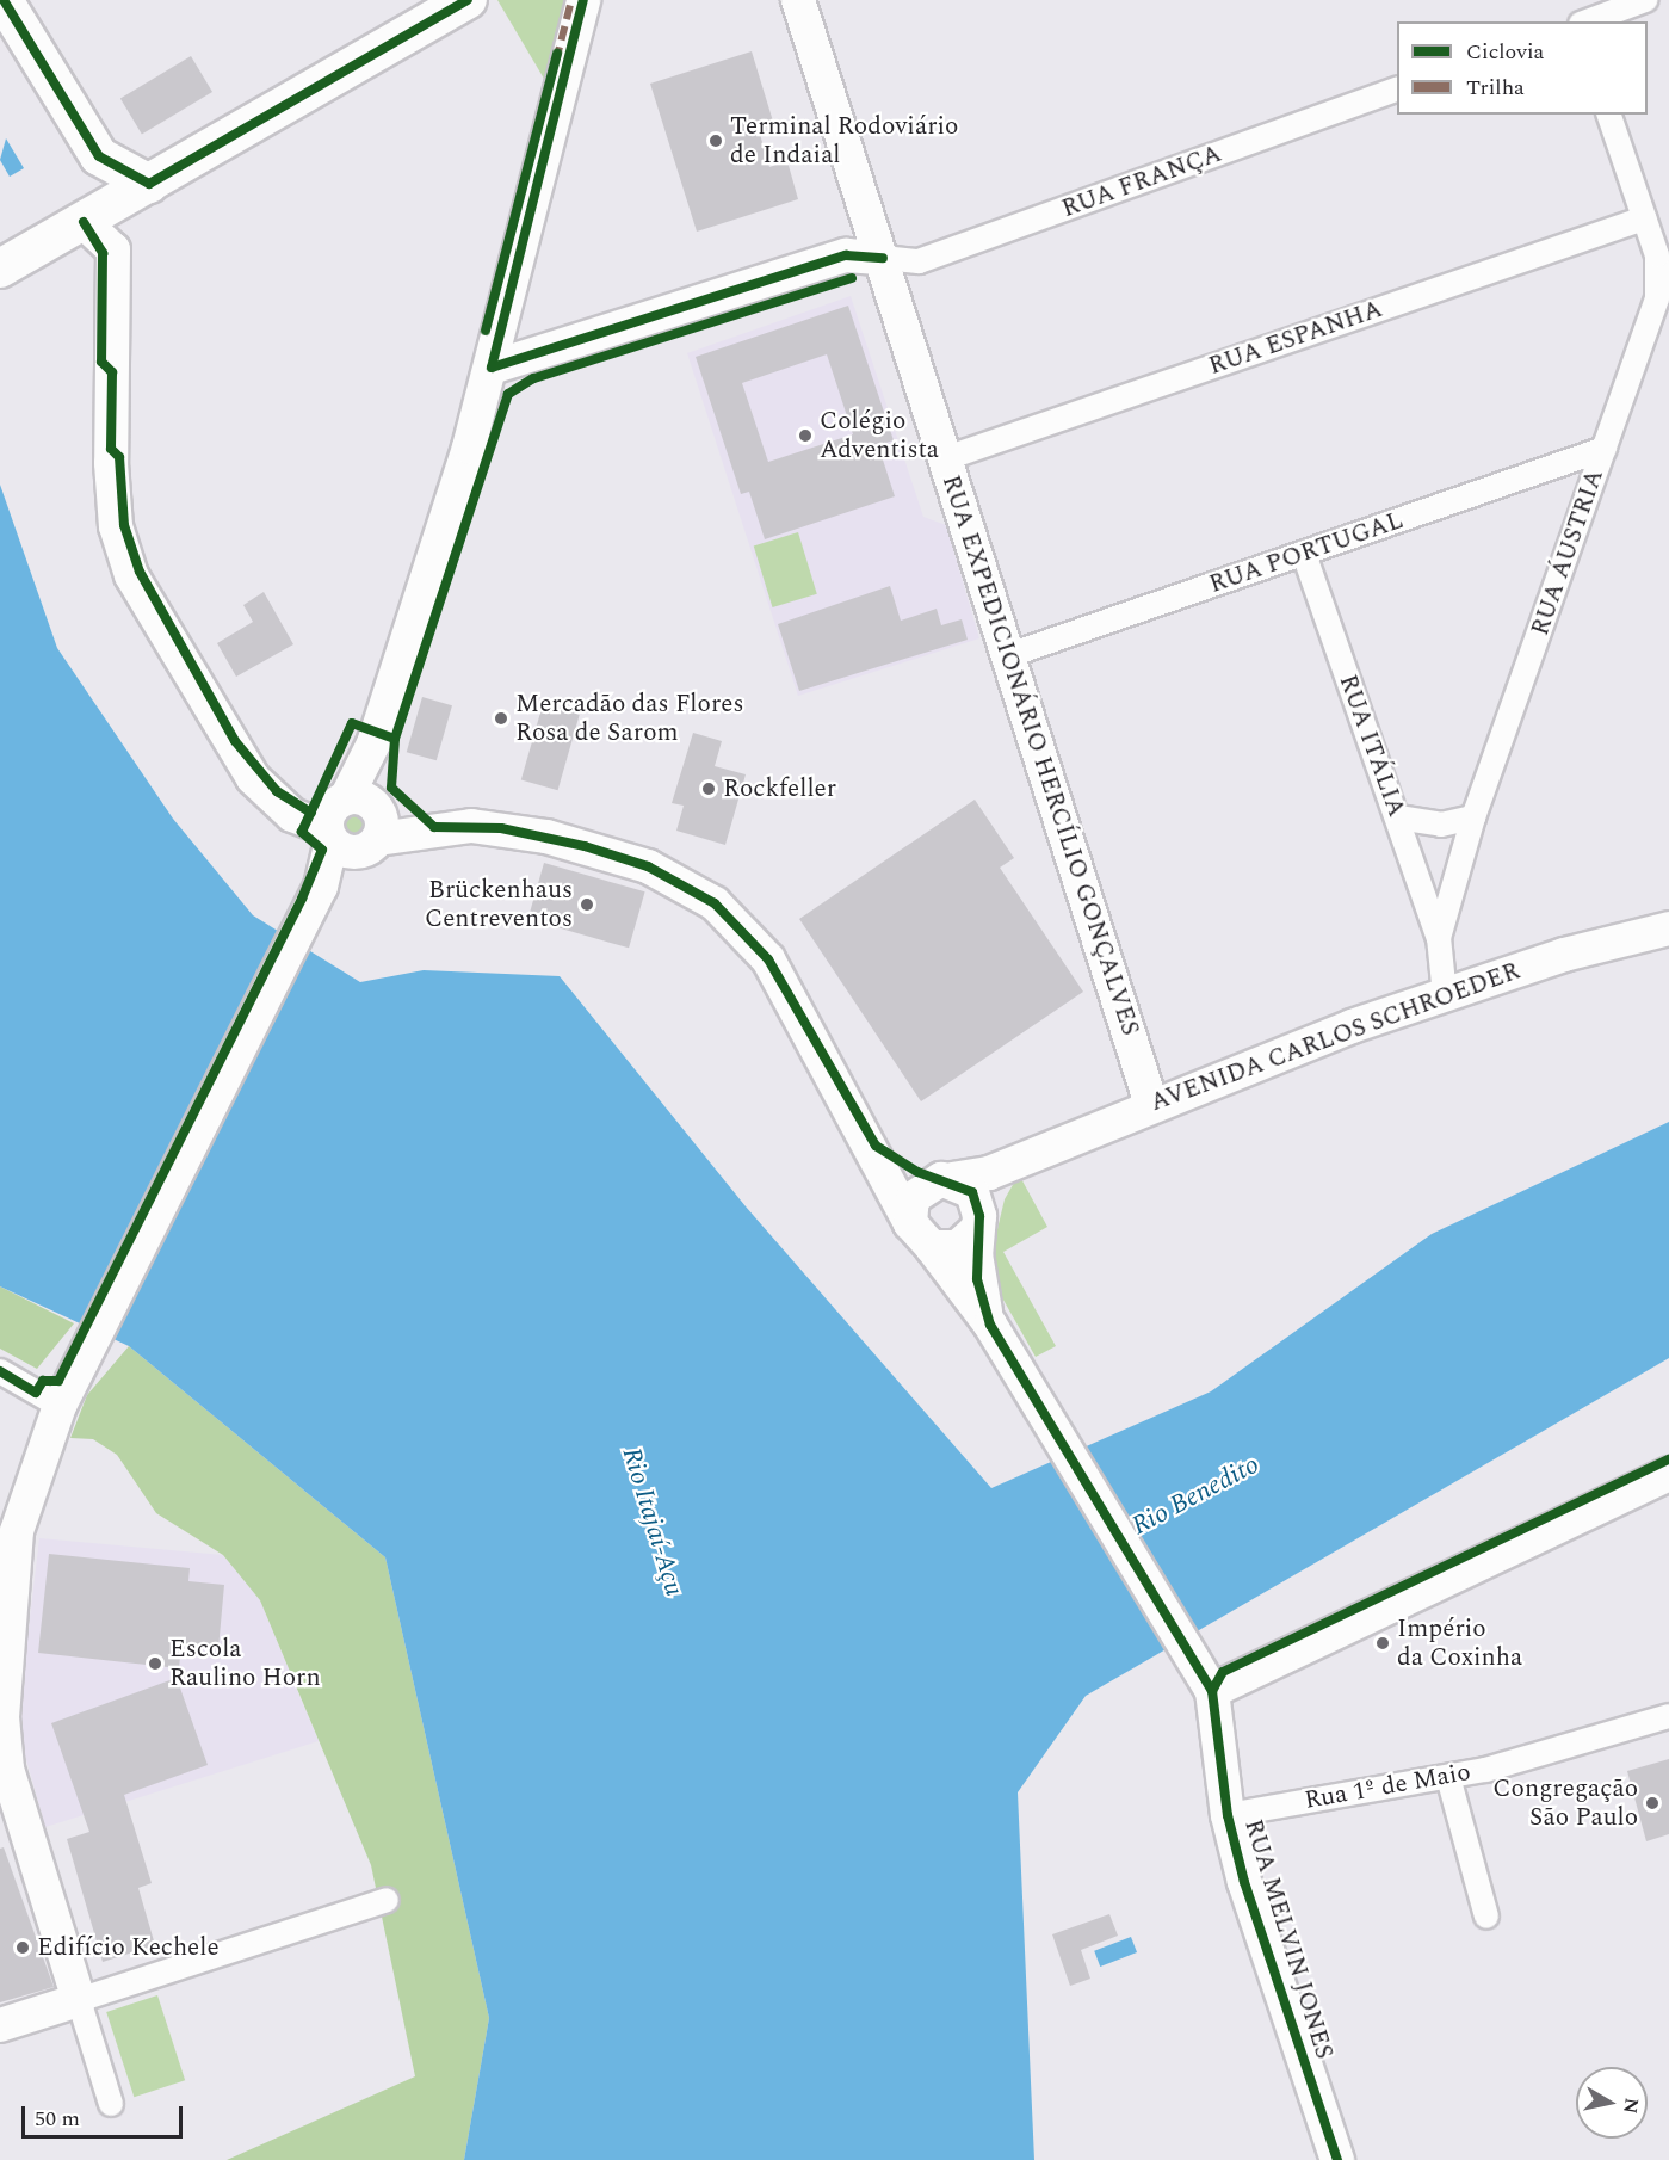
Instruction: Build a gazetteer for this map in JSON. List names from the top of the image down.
{
  "streets": {
    "main road": ["RUA EXPEDICIONÁRIO HERCÍLIO GONÇALVES", "AVENIDA CARLOS SCHROEDER", "RUA MELVIN JONES"],
    "street": [
      "RUA FRANÇA",
      "RUA ESPANHA",
      "RUA PORTUGAL",
      "RUA ÁUSTRIA",
      "RUA ITÁLIA",
      "Rua 1º de Maio"
    ]
  },
  "crossings": [
    ["RUA FRANÇA", "RUA EXPEDICIONÁRIO HERCÍLIO GONÇALVES"],
    ["RUA ESPANHA", "RUA ÁUSTRIA"],
    ["RUA ESPANHA", "RUA EXPEDICIONÁRIO HERCÍLIO GONÇALVES"],
    ["RUA PORTUGAL", "RUA ÁUSTRIA"],
    ["RUA PORTUGAL", "RUA ITÁLIA"],
    ["RUA PORTUGAL", "RUA EXPEDICIONÁRIO HERCÍLIO GONÇALVES"],
    ["RUA ÁUSTRIA", "RUA ITÁLIA"],
    ["RUA ÁUSTRIA", "AVENIDA CARLOS SCHROEDER"],
    ["RUA EXPEDICIONÁRIO HERCÍLIO GONÇALVES", "AVENIDA CARLOS SCHROEDER"],
    ["Rua 1º de Maio", "RUA MELVIN JONES"]
  ],
  "water": ["Rio Benedito", "Rio Itajaí-Açu"],
  "places": [
    "Terminal Rodoviário de Indaial",
    "Colégio Adventista",
    "Mercadão das Flores Rosa de Sarom",
    "Rockfeller",
    "Brückenhaus Centreventos",
    "Império da Coxinha",
    "Escola Raulino Horn",
    "Congregação São Paulo",
    "Edifício Kechele"
  ],
  "legend": ["Ciclovia", "Trilha"],
  "scale_bar": "50 m",
  "north": "right"
}
